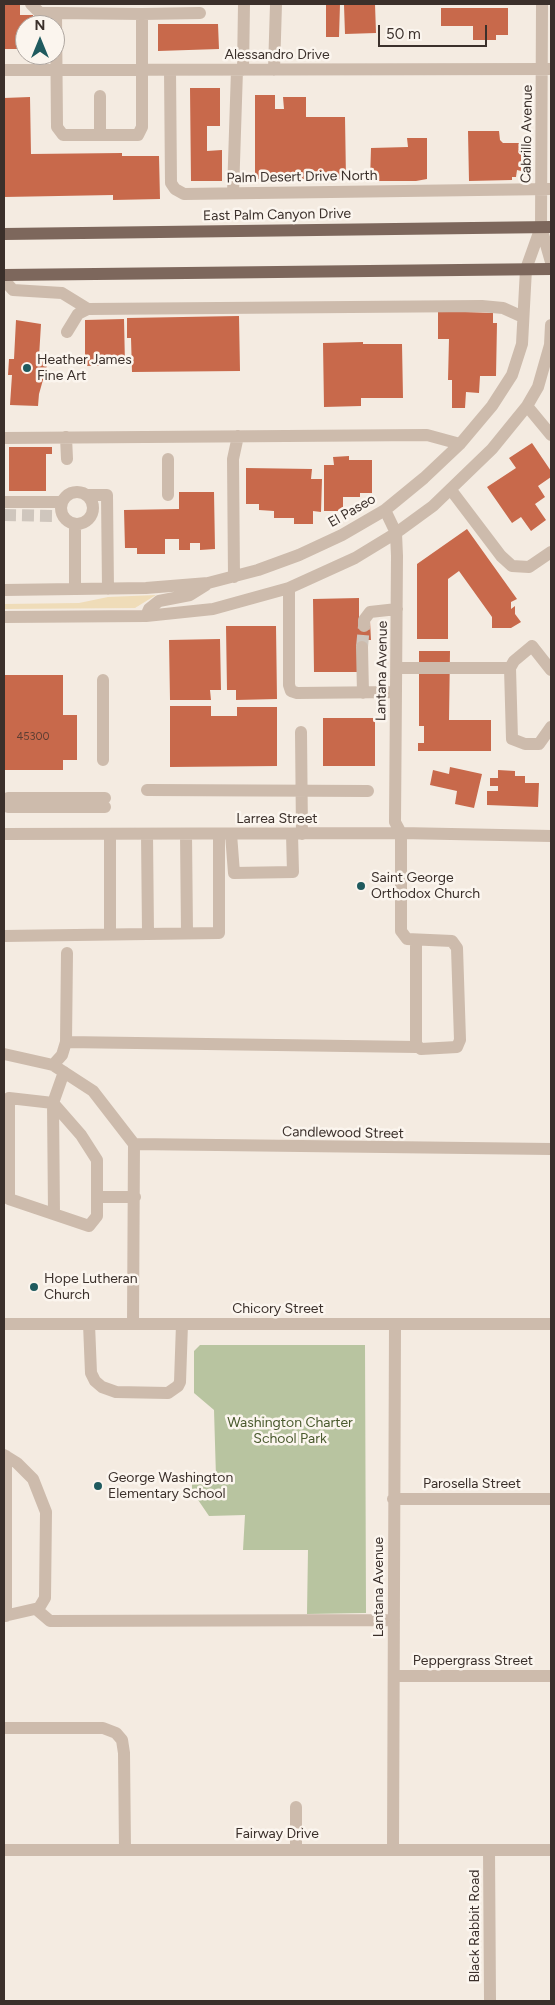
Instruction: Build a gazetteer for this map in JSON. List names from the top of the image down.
{
  "streets": {
    "main road": ["East Palm Canyon Drive"],
    "street": [
      "Alessandro Drive",
      "Cabrillo Avenue",
      "Palm Desert Drive North",
      "El Paseo",
      "Lantana Avenue",
      "Larrea Street",
      "Candlewood Street",
      "Chicory Street",
      "Parosella Street",
      "Peppergrass Street",
      "Fairway Drive",
      "Black Rabbit Road"
    ]
  },
  "crossings": [
    ["Alessandro Drive", "Cabrillo Avenue"],
    ["Alessandro Drive", "Palm Desert Drive North"],
    ["Cabrillo Avenue", "Palm Desert Drive North"],
    ["Cabrillo Avenue", "East Palm Canyon Drive"],
    ["Cabrillo Avenue", "El Paseo"],
    ["East Palm Canyon Drive", "El Paseo"],
    ["El Paseo", "Lantana Avenue"],
    ["Lantana Avenue", "Larrea Street"],
    ["Lantana Avenue", "Chicory Street"],
    ["Lantana Avenue", "Parosella Street"],
    ["Lantana Avenue", "Peppergrass Street"],
    ["Lantana Avenue", "Fairway Drive"],
    ["Fairway Drive", "Black Rabbit Road"]
  ],
  "parks": ["Washington Charter School Park"],
  "places": [
    "Heather James Fine Art",
    "Saint George Orthodox Church",
    "Hope Lutheran Church",
    "George Washington Elementary School"
  ],
  "house_numbers": ["45300"],
  "scale_bar": "50 m",
  "north": "top"
}
